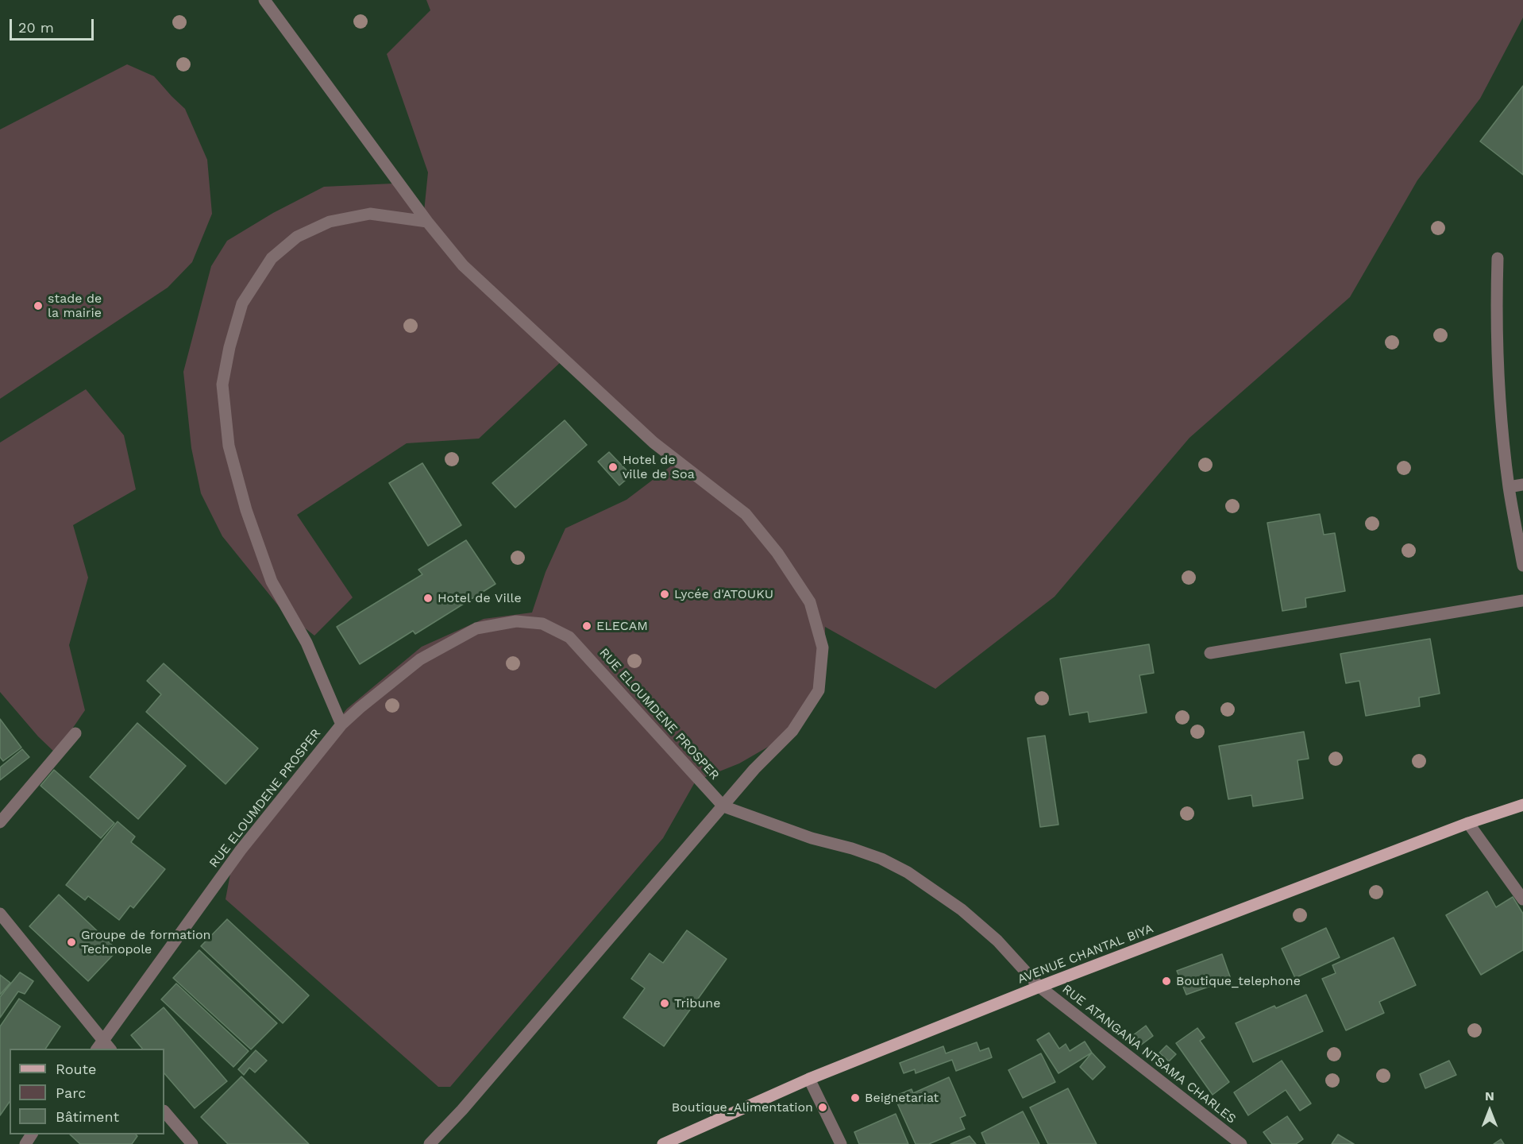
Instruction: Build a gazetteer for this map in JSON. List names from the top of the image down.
{
  "streets": {
    "main road": ["AVENUE CHANTAL BIYA"],
    "street": ["RUE ELOUMDENE PROSPER", "RUE ATANGANA NTSAMA CHARLES"]
  },
  "crossings": [
    ["RUE ELOUMDENE PROSPER", "RUE ATANGANA NTSAMA CHARLES"],
    ["AVENUE CHANTAL BIYA", "RUE ATANGANA NTSAMA CHARLES"]
  ],
  "places": [
    "stade de la mairie",
    "Hotel de ville de Soa",
    "Lycée d'ATOUKU",
    "Hotel de Ville",
    "ELECAM",
    "Groupe de formation Technopole",
    "Boutique_telephone",
    "Tribune",
    "Beignetariat",
    "Boutique_Alimentation"
  ],
  "legend": ["Route", "Parc", "Bâtiment"],
  "scale_bar": "20 m",
  "north": "top"
}
